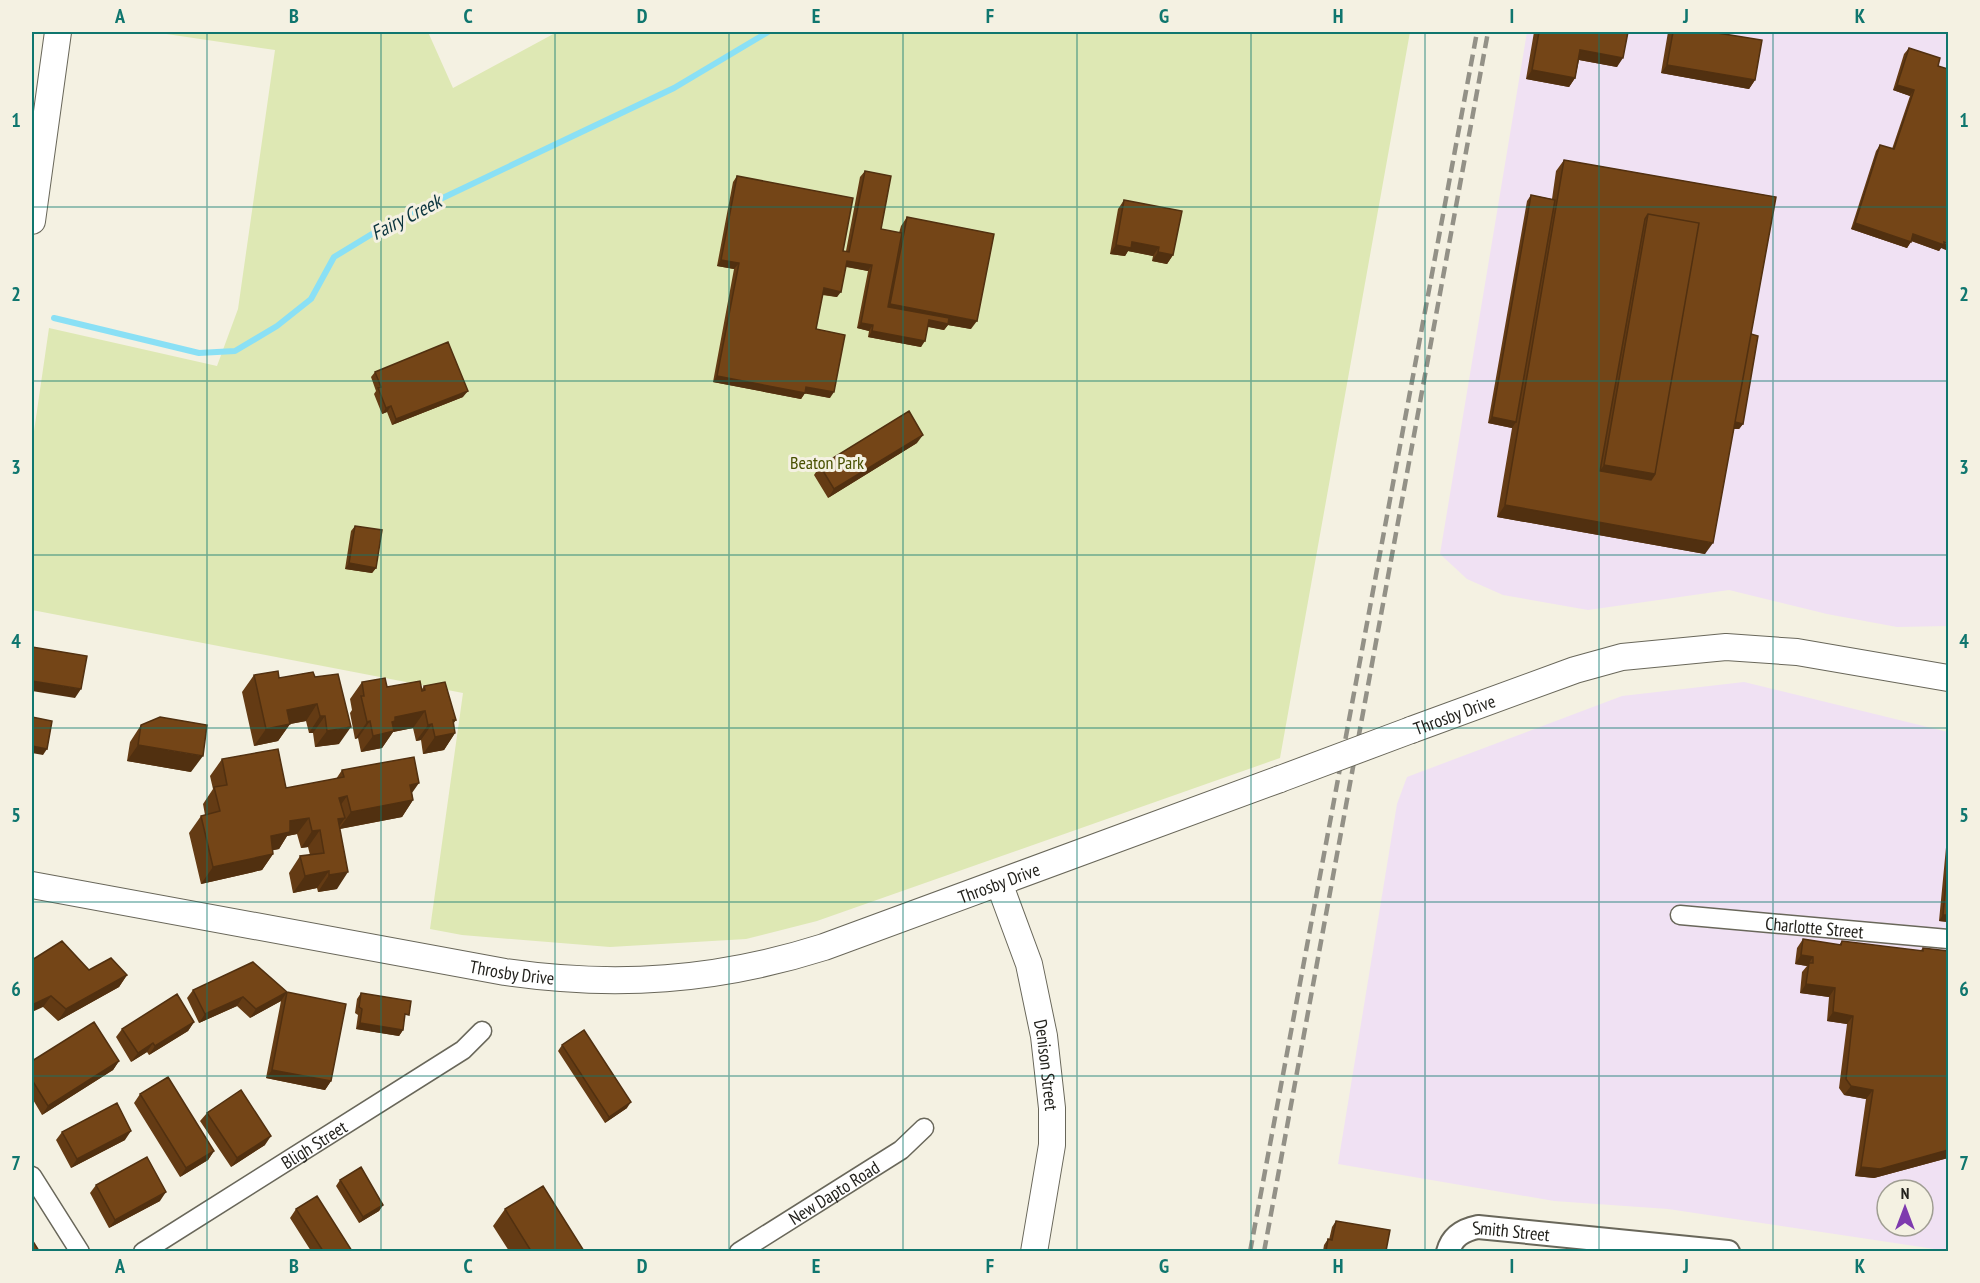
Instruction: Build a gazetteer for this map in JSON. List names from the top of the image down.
{
  "streets": {
    "main road": ["Throsby Drive", "Denison Street"],
    "street": [
      "Charlotte Street",
      "Bligh Street",
      "New Dapto Road",
      "Smith Street"
    ]
  },
  "crossings": [
    ["Throsby Drive", "Denison Street"]
  ],
  "water": ["Fairy Creek"],
  "parks": ["Beaton Park"],
  "north": "top",
  "grid": {
    "columns": [
      "A",
      "B",
      "C",
      "D",
      "E",
      "F",
      "G",
      "H",
      "I",
      "J",
      "K"
    ],
    "rows": [
      "1",
      "2",
      "3",
      "4",
      "5",
      "6",
      "7"
    ]
  }
}
